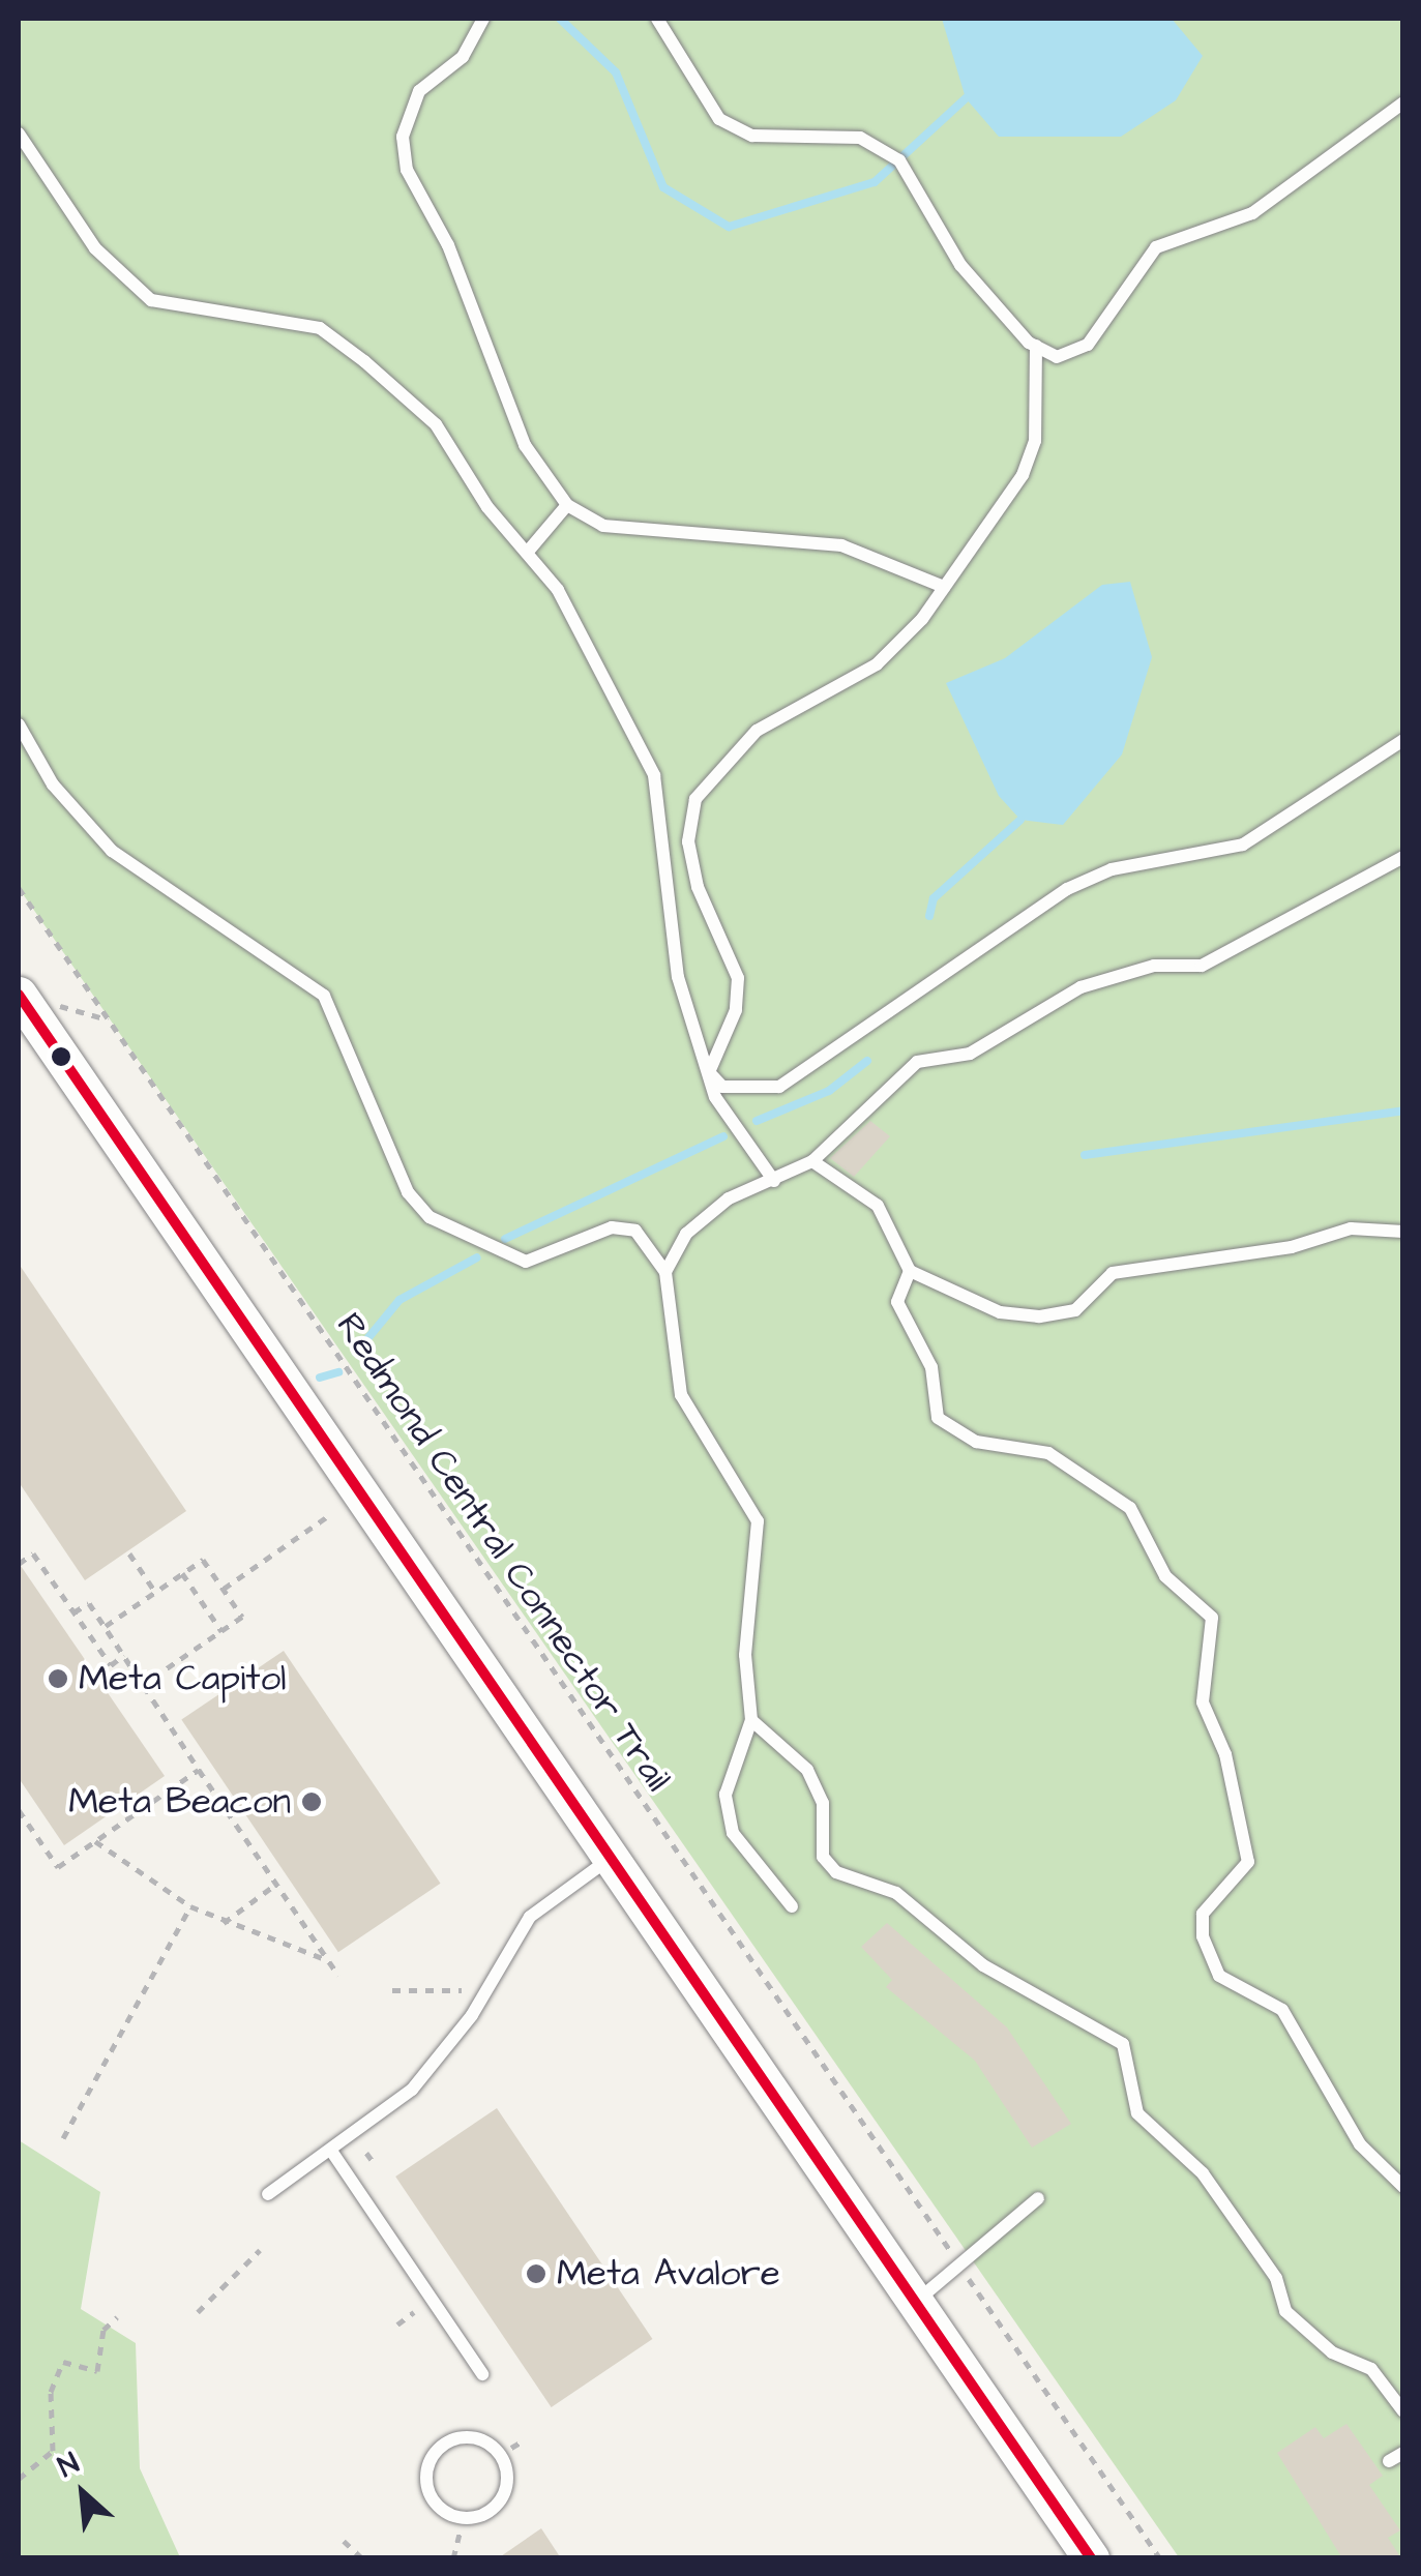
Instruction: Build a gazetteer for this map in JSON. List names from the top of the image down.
{
  "streets": {
    "path": ["Redmond Central Connector Trail"]
  },
  "places": ["Meta Capitol", "Meta Beacon", "Meta Avalore"],
  "north": "top left"
}
